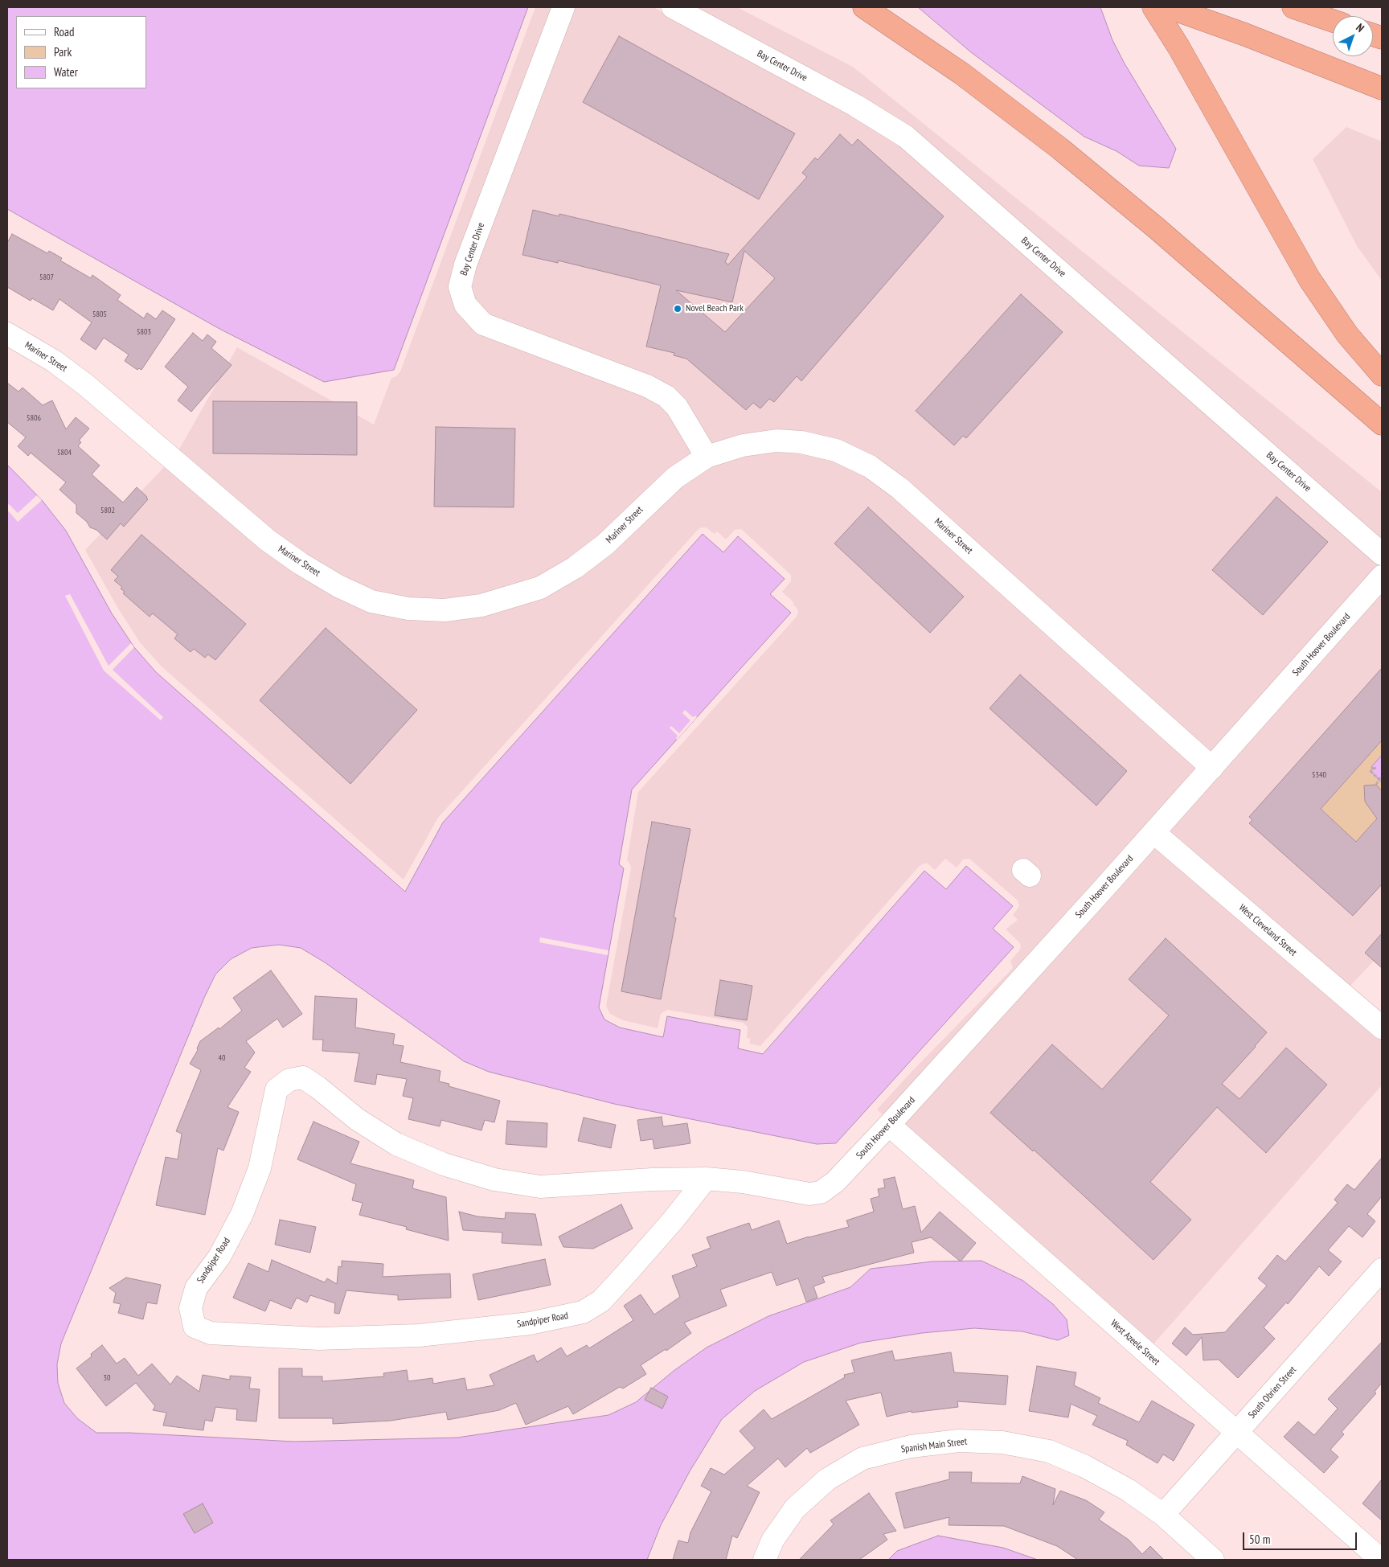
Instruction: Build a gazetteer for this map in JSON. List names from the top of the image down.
{
  "streets": {
    "street": [
      "Bay Center Drive",
      "Mariner Street",
      "South Hoover Boulevard",
      "West Cleveland Street",
      "Sandpiper Road",
      "West Azeele Street",
      "South Obrien Street",
      "Spanish Main Street"
    ]
  },
  "crossings": [
    ["Bay Center Drive", "Mariner Street"],
    ["Mariner Street", "South Hoover Boulevard"],
    ["South Hoover Boulevard", "West Cleveland Street"],
    ["South Hoover Boulevard", "Sandpiper Road"],
    ["South Hoover Boulevard", "West Azeele Street"],
    ["West Azeele Street", "South Obrien Street"],
    ["South Obrien Street", "Spanish Main Street"]
  ],
  "places": ["Novel Beach Park"],
  "house_numbers": [
    "5807",
    "5805",
    "5803",
    "5806",
    "5804",
    "5802",
    "5340",
    "40",
    "30"
  ],
  "legend": ["Road", "Park", "Water"],
  "scale_bar": "50 m",
  "north": "top right"
}
